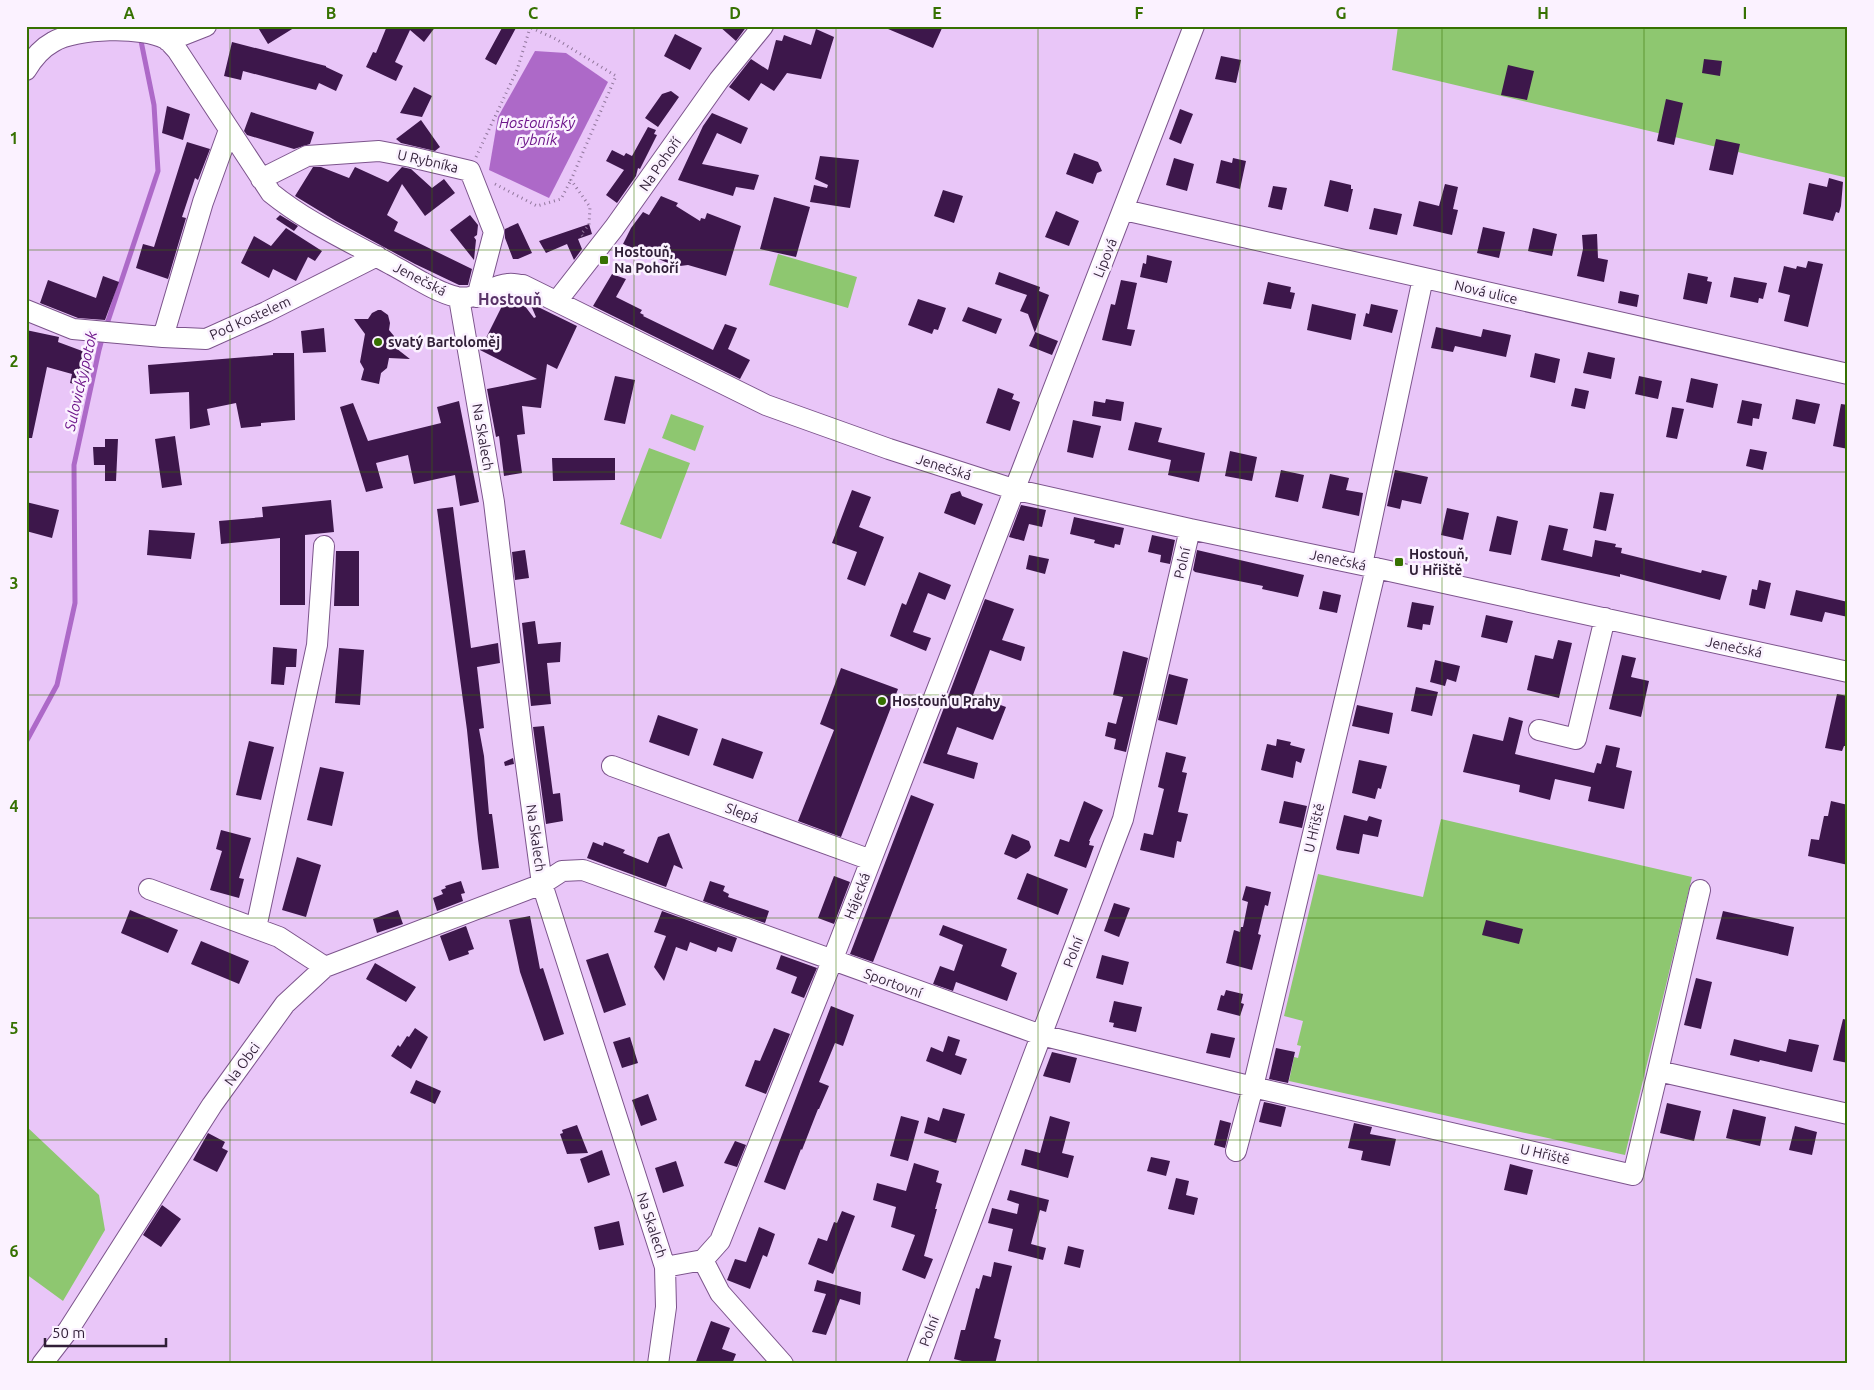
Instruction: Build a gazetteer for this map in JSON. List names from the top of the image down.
{
  "streets": {
    "street": [
      "U Rybníka",
      "Na Pohoří",
      "Lipová",
      "Jenečská",
      "Nová ulice",
      "Pod Kostelem",
      "Na Skalech",
      "Polní",
      "Slepá",
      "U Hřiště",
      "Hájecká",
      "Sportovní",
      "Na Obci"
    ]
  },
  "crossings": [
    ["U Rybníka", "Jenečská"],
    ["U Rybníka", "Na Skalech"],
    ["Na Pohoří", "Jenečská"],
    ["Lipová", "Jenečská"],
    ["Lipová", "Nová ulice"],
    ["Lipová", "Hájecká"],
    ["Jenečská", "Pod Kostelem"],
    ["Jenečská", "Na Skalech"],
    ["Jenečská", "Polní"],
    ["Jenečská", "U Hřiště"],
    ["Jenečská", "Hájecká"],
    ["Nová ulice", "U Hřiště"],
    ["Na Skalech", "Sportovní"],
    ["Na Skalech", "Na Obci"],
    ["Polní", "Sportovní"],
    ["Slepá", "Hájecká"],
    ["U Hřiště", "Sportovní"],
    ["Hájecká", "Sportovní"],
    ["Sportovní", "Na Obci"]
  ],
  "districts": ["Hostouň"],
  "water": ["Hostouňský rybník", "Sulovický potok"],
  "places": {
    "transit": ["Hostouň, Na Pohoří", "Hostouň, U Hřiště"],
    "other": ["svatý Bartoloměj", "Hostouň u Prahy"]
  },
  "scale_bar": "50 m",
  "grid": {
    "columns": [
      "A",
      "B",
      "C",
      "D",
      "E",
      "F",
      "G",
      "H",
      "I"
    ],
    "rows": [
      "1",
      "2",
      "3",
      "4",
      "5",
      "6"
    ]
  }
}
